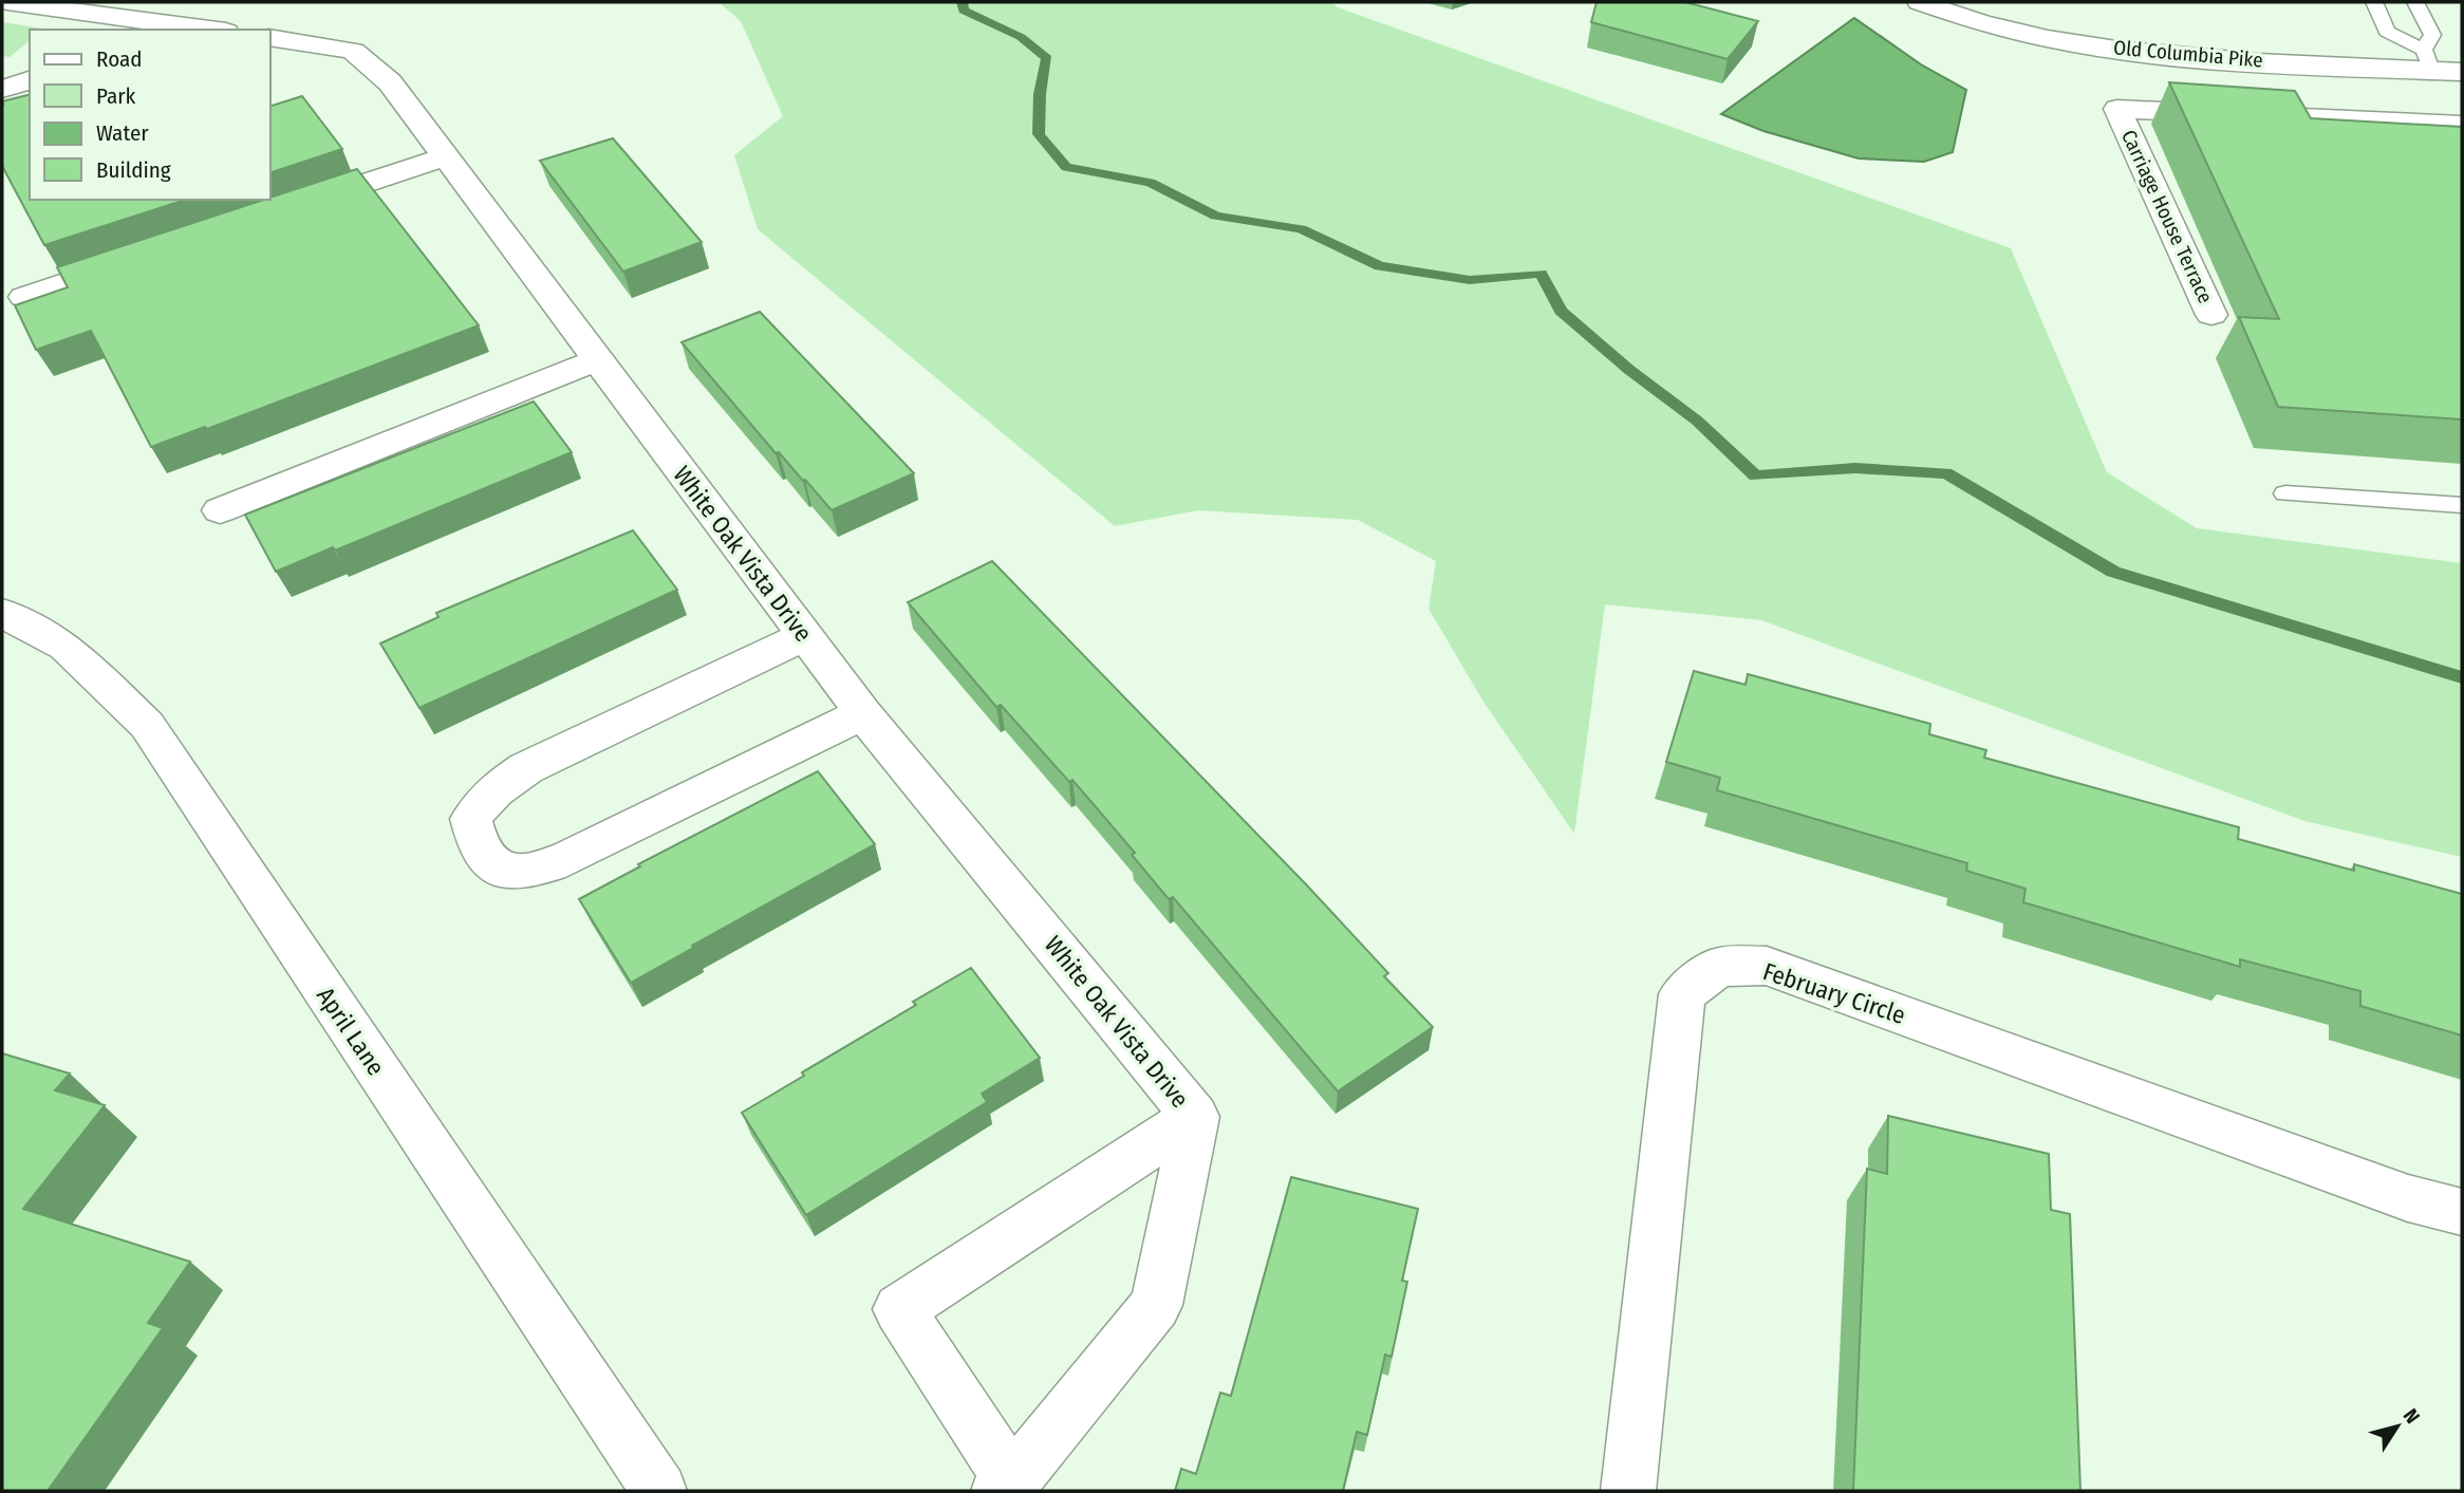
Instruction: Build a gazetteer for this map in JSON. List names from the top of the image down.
{
  "streets": {
    "street": [
      "Old Columbia Pike",
      "Carriage House Terrace",
      "White Oak Vista Drive",
      "February Circle",
      "April Lane"
    ]
  },
  "legend": [
    "Road",
    "Park",
    "Water",
    "Building"
  ],
  "north": "top right"
}
